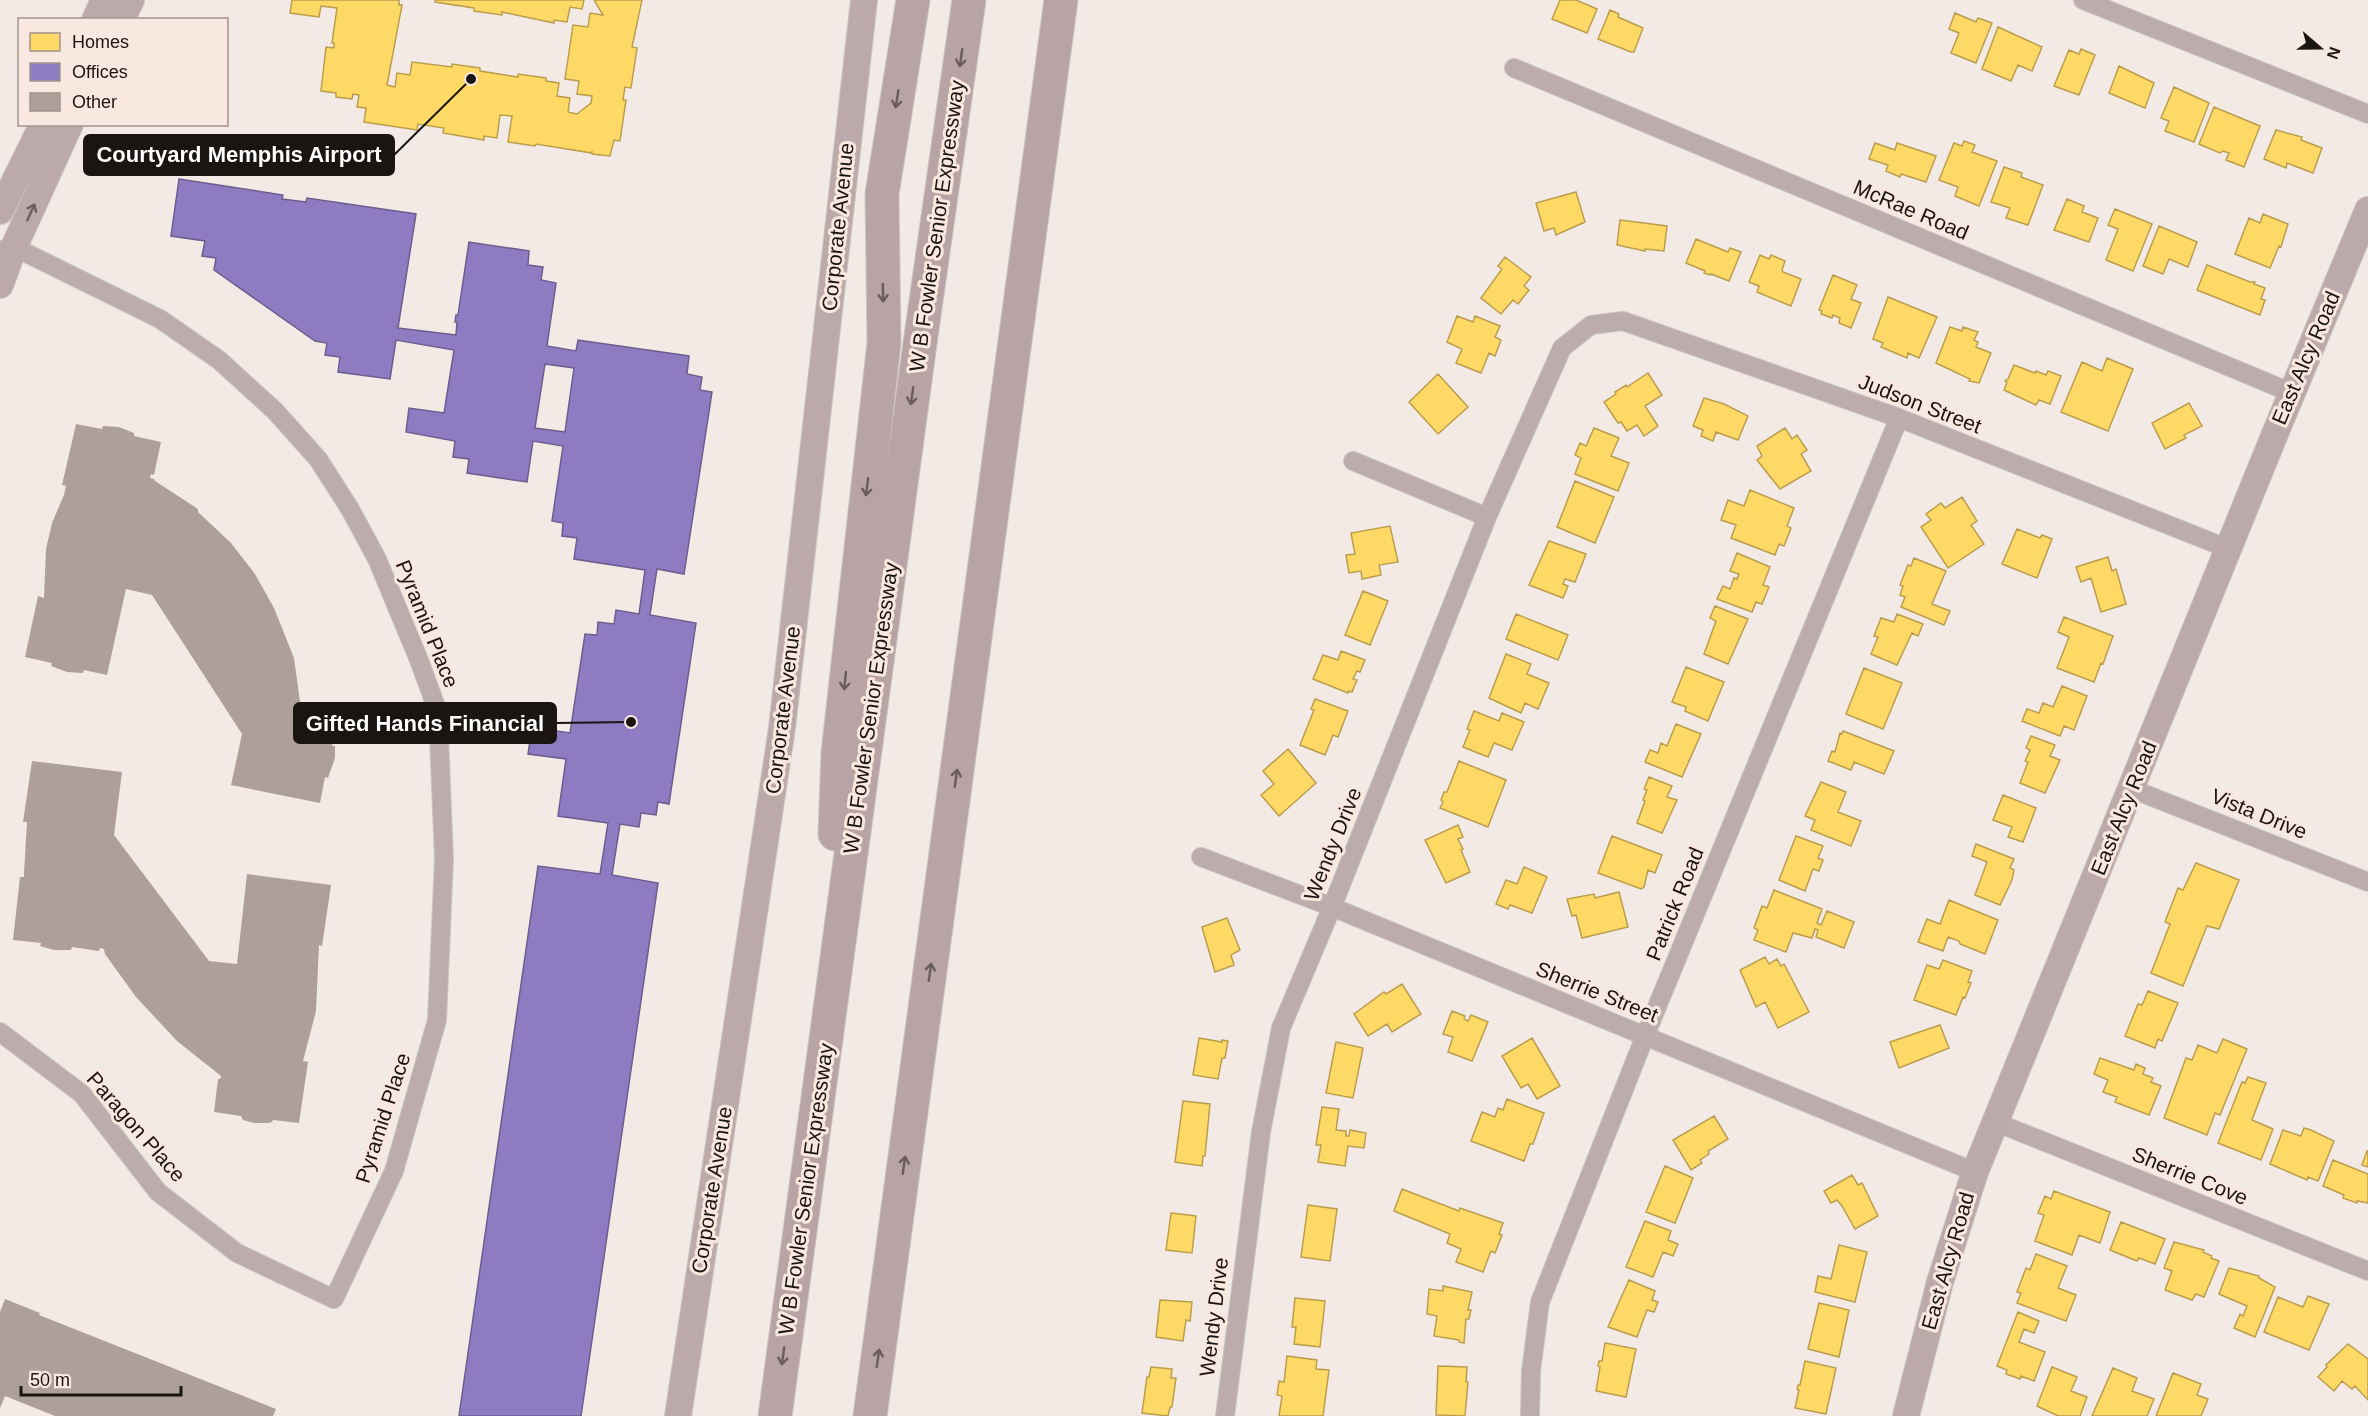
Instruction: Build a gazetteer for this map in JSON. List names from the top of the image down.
{
  "streets": {
    "highway": ["W B Fowler Senior Expressway"],
    "street": [
      "McRae Road",
      "Corporate Avenue",
      "East Alcy Road",
      "Judson Street",
      "Pyramid Place",
      "Vista Drive",
      "Wendy Drive",
      "Patrick Road",
      "Sherrie Street",
      "Paragon Place",
      "Sherrie Cove"
    ]
  },
  "crossings": [
    ["McRae Road", "East Alcy Road"],
    ["East Alcy Road", "Judson Street"],
    ["East Alcy Road", "Vista Drive"],
    ["East Alcy Road", "Sherrie Street"],
    ["East Alcy Road", "Sherrie Cove"],
    ["Judson Street", "Wendy Drive"],
    ["Judson Street", "Patrick Road"],
    ["Pyramid Place", "Paragon Place"],
    ["Wendy Drive", "Sherrie Street"],
    ["Patrick Road", "Sherrie Street"]
  ],
  "places": ["Courtyard Memphis Airport", "Gifted Hands Financial"],
  "legend": ["Homes", "Offices", "Other"],
  "scale_bar": "50 m",
  "north": "right"
}
